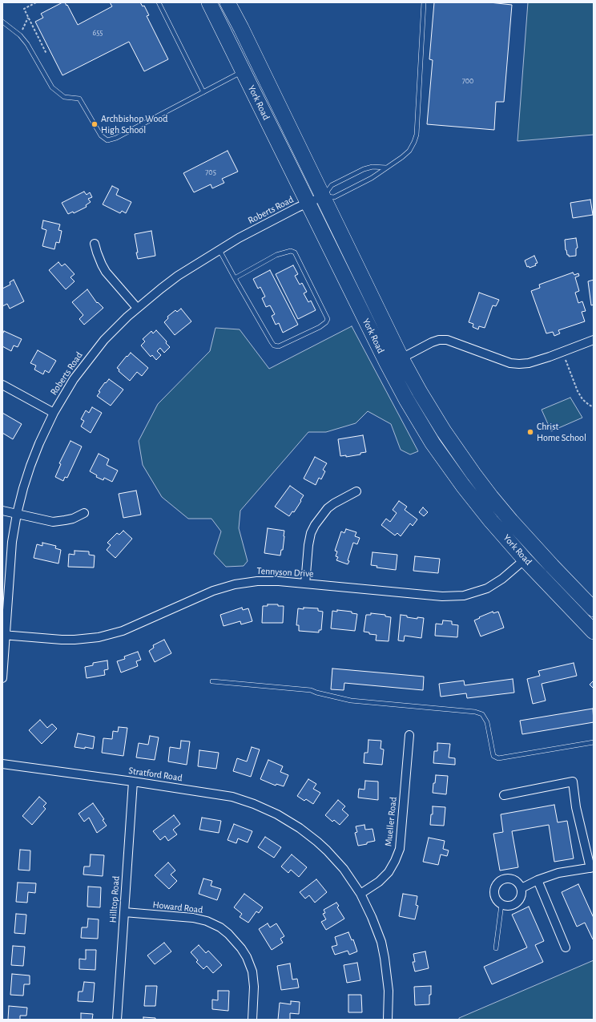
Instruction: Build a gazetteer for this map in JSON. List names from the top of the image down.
{
  "streets": {
    "highway": ["York Road"],
    "street": [
      "Roberts Road",
      "Tennyson Drive",
      "Stratford Road",
      "Mueller Road",
      "Hilltop Road",
      "Howard Road"
    ]
  },
  "crossings": [
    ["York Road", "Roberts Road"],
    ["York Road", "Tennyson Drive"],
    ["Roberts Road", "Tennyson Drive"],
    ["Stratford Road", "Mueller Road"],
    ["Stratford Road", "Hilltop Road"],
    ["Hilltop Road", "Howard Road"]
  ],
  "places": ["Archbishop Wood High School", "Christ Home School"],
  "house_numbers": ["655", "700", "705"]
}
